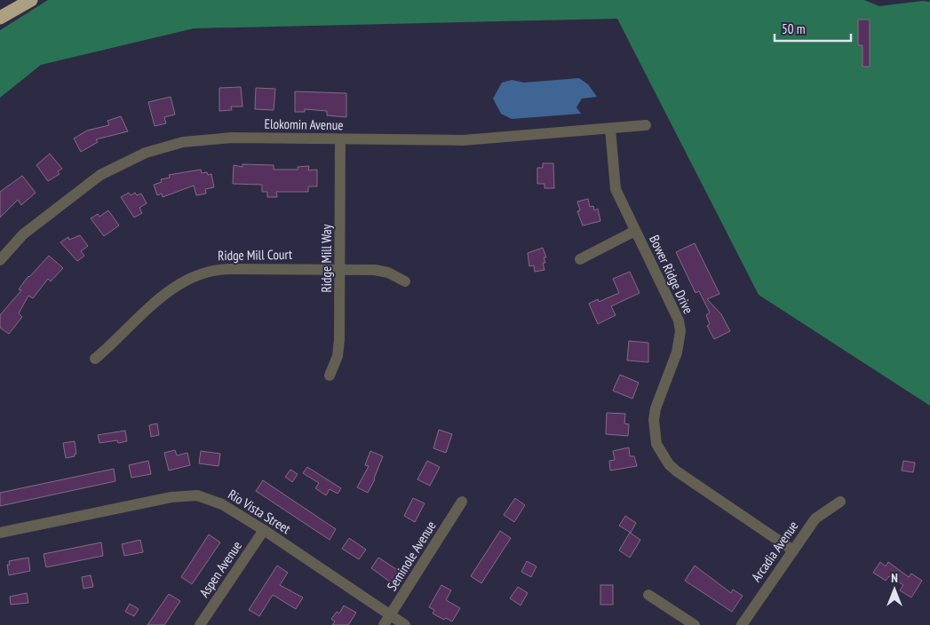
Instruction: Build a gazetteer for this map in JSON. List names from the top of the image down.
{
  "streets": {
    "street": [
      "Elokomin Avenue",
      "Ridge Mill Court",
      "Ridge Mill Way",
      "Bower Ridge Drive",
      "Rio Vista Street",
      "Arcadia Avenue",
      "Seminole Avenue",
      "Aspen Avenue"
    ]
  },
  "crossings": [
    ["Elokomin Avenue", "Ridge Mill Way"],
    ["Elokomin Avenue", "Bower Ridge Drive"],
    ["Ridge Mill Court", "Ridge Mill Way"],
    ["Bower Ridge Drive", "Arcadia Avenue"],
    ["Rio Vista Street", "Seminole Avenue"],
    ["Rio Vista Street", "Aspen Avenue"]
  ],
  "scale_bar": "50 m",
  "north": "top"
}
